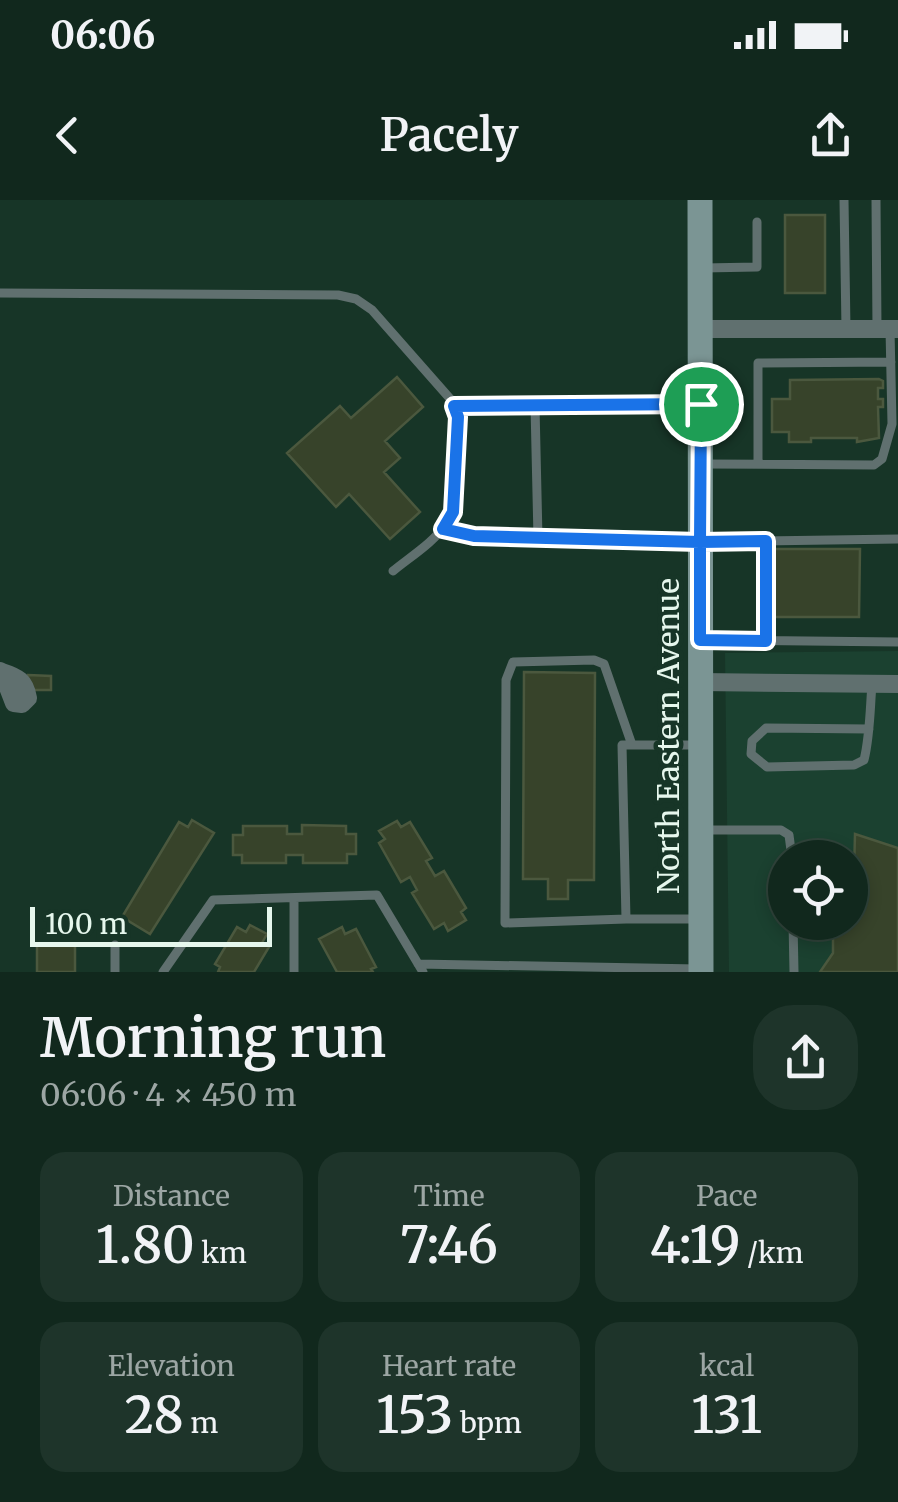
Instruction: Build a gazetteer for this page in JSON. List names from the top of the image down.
{
  "streets": {
    "main road": ["North Eastern Avenue"]
  },
  "scale_bar": "100 m",
  "page": {
    "status": "06:06",
    "header": "Pacely",
    "scale": "100 m",
    "heading": ["Morning run", "06:06 · 4 × 450 m"],
    "stats": [
      ["Distance", "1.80 km"],
      ["Time", "7:46"],
      ["Pace", "4:19 /km"],
      ["Elevation", "28 m"],
      ["Heart rate", "153 bpm"],
      ["kcal", "131"]
    ]
  }
}
